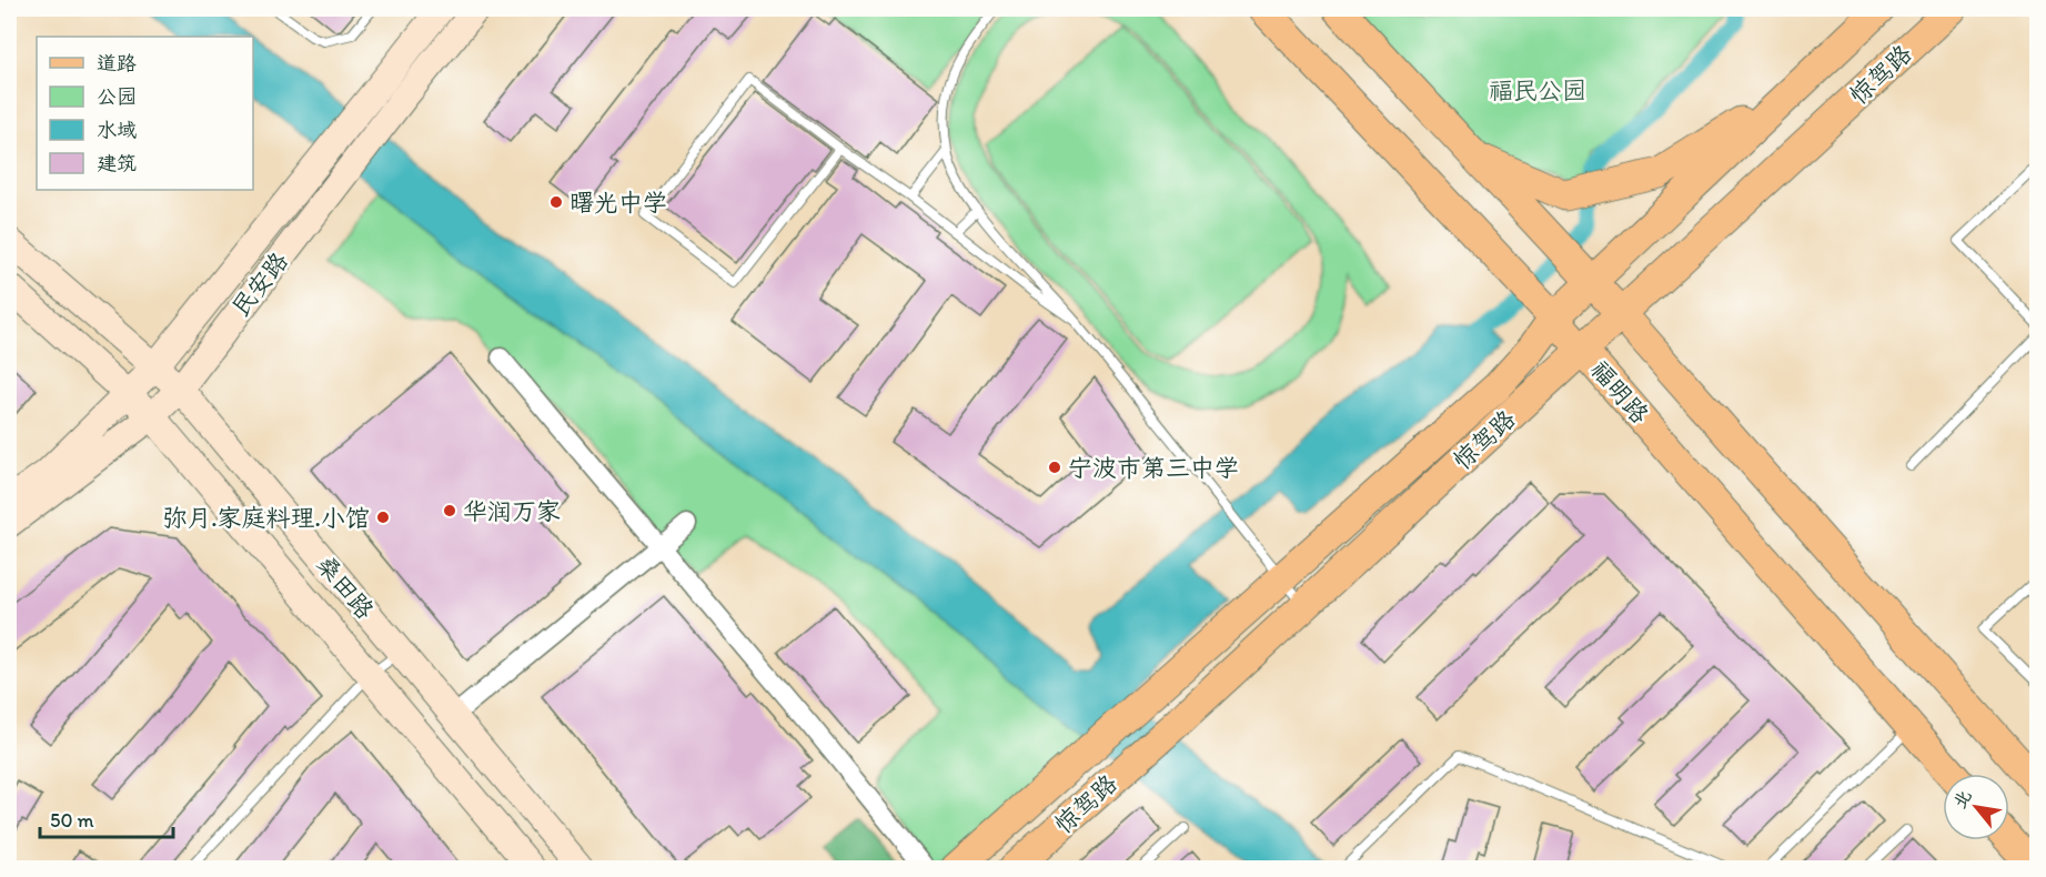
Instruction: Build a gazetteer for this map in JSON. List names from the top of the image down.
{
  "streets": {
    "main road": [
      "惊驾路",
      "民安路",
      "福明路",
      "桑田路"
    ]
  },
  "crossings": [
    ["惊驾路", "福明路"],
    ["民安路", "桑田路"]
  ],
  "parks": ["福民公园"],
  "places": [
    "曙光中学",
    "宁波市第三中学",
    "华润万家",
    "弥月.家庭料理.小馆"
  ],
  "legend": [
    "道路",
    "公园",
    "水域",
    "建筑"
  ],
  "scale_bar": "50 m",
  "north": "top left"
}
